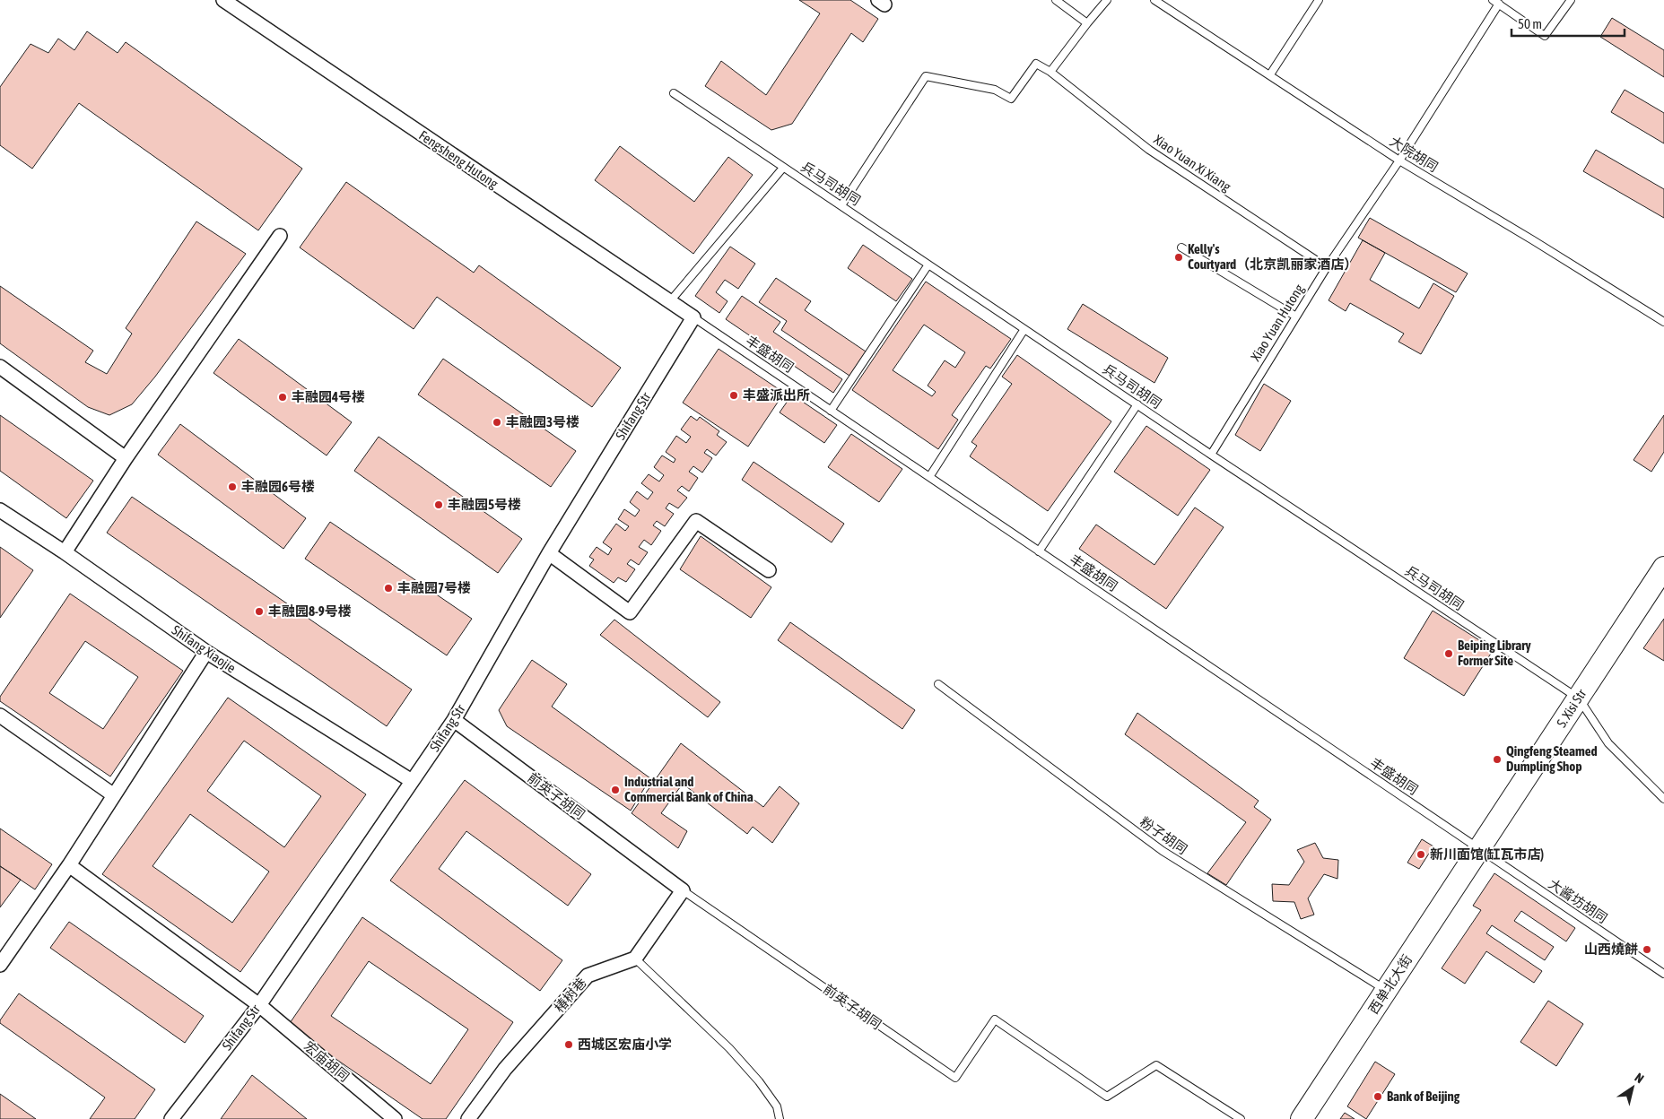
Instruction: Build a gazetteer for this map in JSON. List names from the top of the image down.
{
  "streets": {
    "main road": ["S. Xisi Str", "西单北大街"],
    "street": [
      "Fengsheng Hutong",
      "Shifang Str",
      "Shifang Xiaojie",
      "前英子胡同",
      "椿树巷",
      "宏庙胡同"
    ],
    "lane": [
      "大院胡同",
      "Xiao Yuan Xi Xiang",
      "兵马司胡同",
      "Xiao Yuan Hutong",
      "丰盛胡同",
      "粉子胡同",
      "大酱坊胡同"
    ]
  },
  "crossings": [
    ["大院胡同", "Xiao Yuan Hutong"],
    ["Fengsheng Hutong", "丰盛胡同"],
    ["Fengsheng Hutong", "Shifang Str"],
    ["Xiao Yuan Xi Xiang", "Xiao Yuan Hutong"],
    ["兵马司胡同", "Xiao Yuan Hutong"],
    ["兵马司胡同", "S. Xisi Str"],
    ["丰盛胡同", "Shifang Str"],
    ["丰盛胡同", "S. Xisi Str"],
    ["丰盛胡同", "大酱坊胡同"],
    ["丰盛胡同", "西单北大街"],
    ["Shifang Str", "Shifang Xiaojie"],
    ["Shifang Str", "前英子胡同"],
    ["Shifang Str", "宏庙胡同"],
    ["S. Xisi Str", "大酱坊胡同"],
    ["S. Xisi Str", "西单北大街"],
    ["粉子胡同", "西单北大街"],
    ["大酱坊胡同", "西单北大街"]
  ],
  "places": [
    "Kelly's Courtyard（北京凯丽家酒店）",
    "丰盛派出所",
    "丰融园4号楼",
    "丰融园3号楼",
    "丰融园6号楼",
    "丰融园5号楼",
    "丰融园7号楼",
    "丰融园8-9号楼",
    "Beiping Library Former Site",
    "Qingfeng Steamed Dumpling Shop",
    "Industrial and Commercial Bank of China",
    "新川面馆(缸瓦市店)",
    "山西燒餅",
    "西城区宏庙小学",
    "Bank of Beijing"
  ],
  "scale_bar": "50 m",
  "north": "top right"
}
